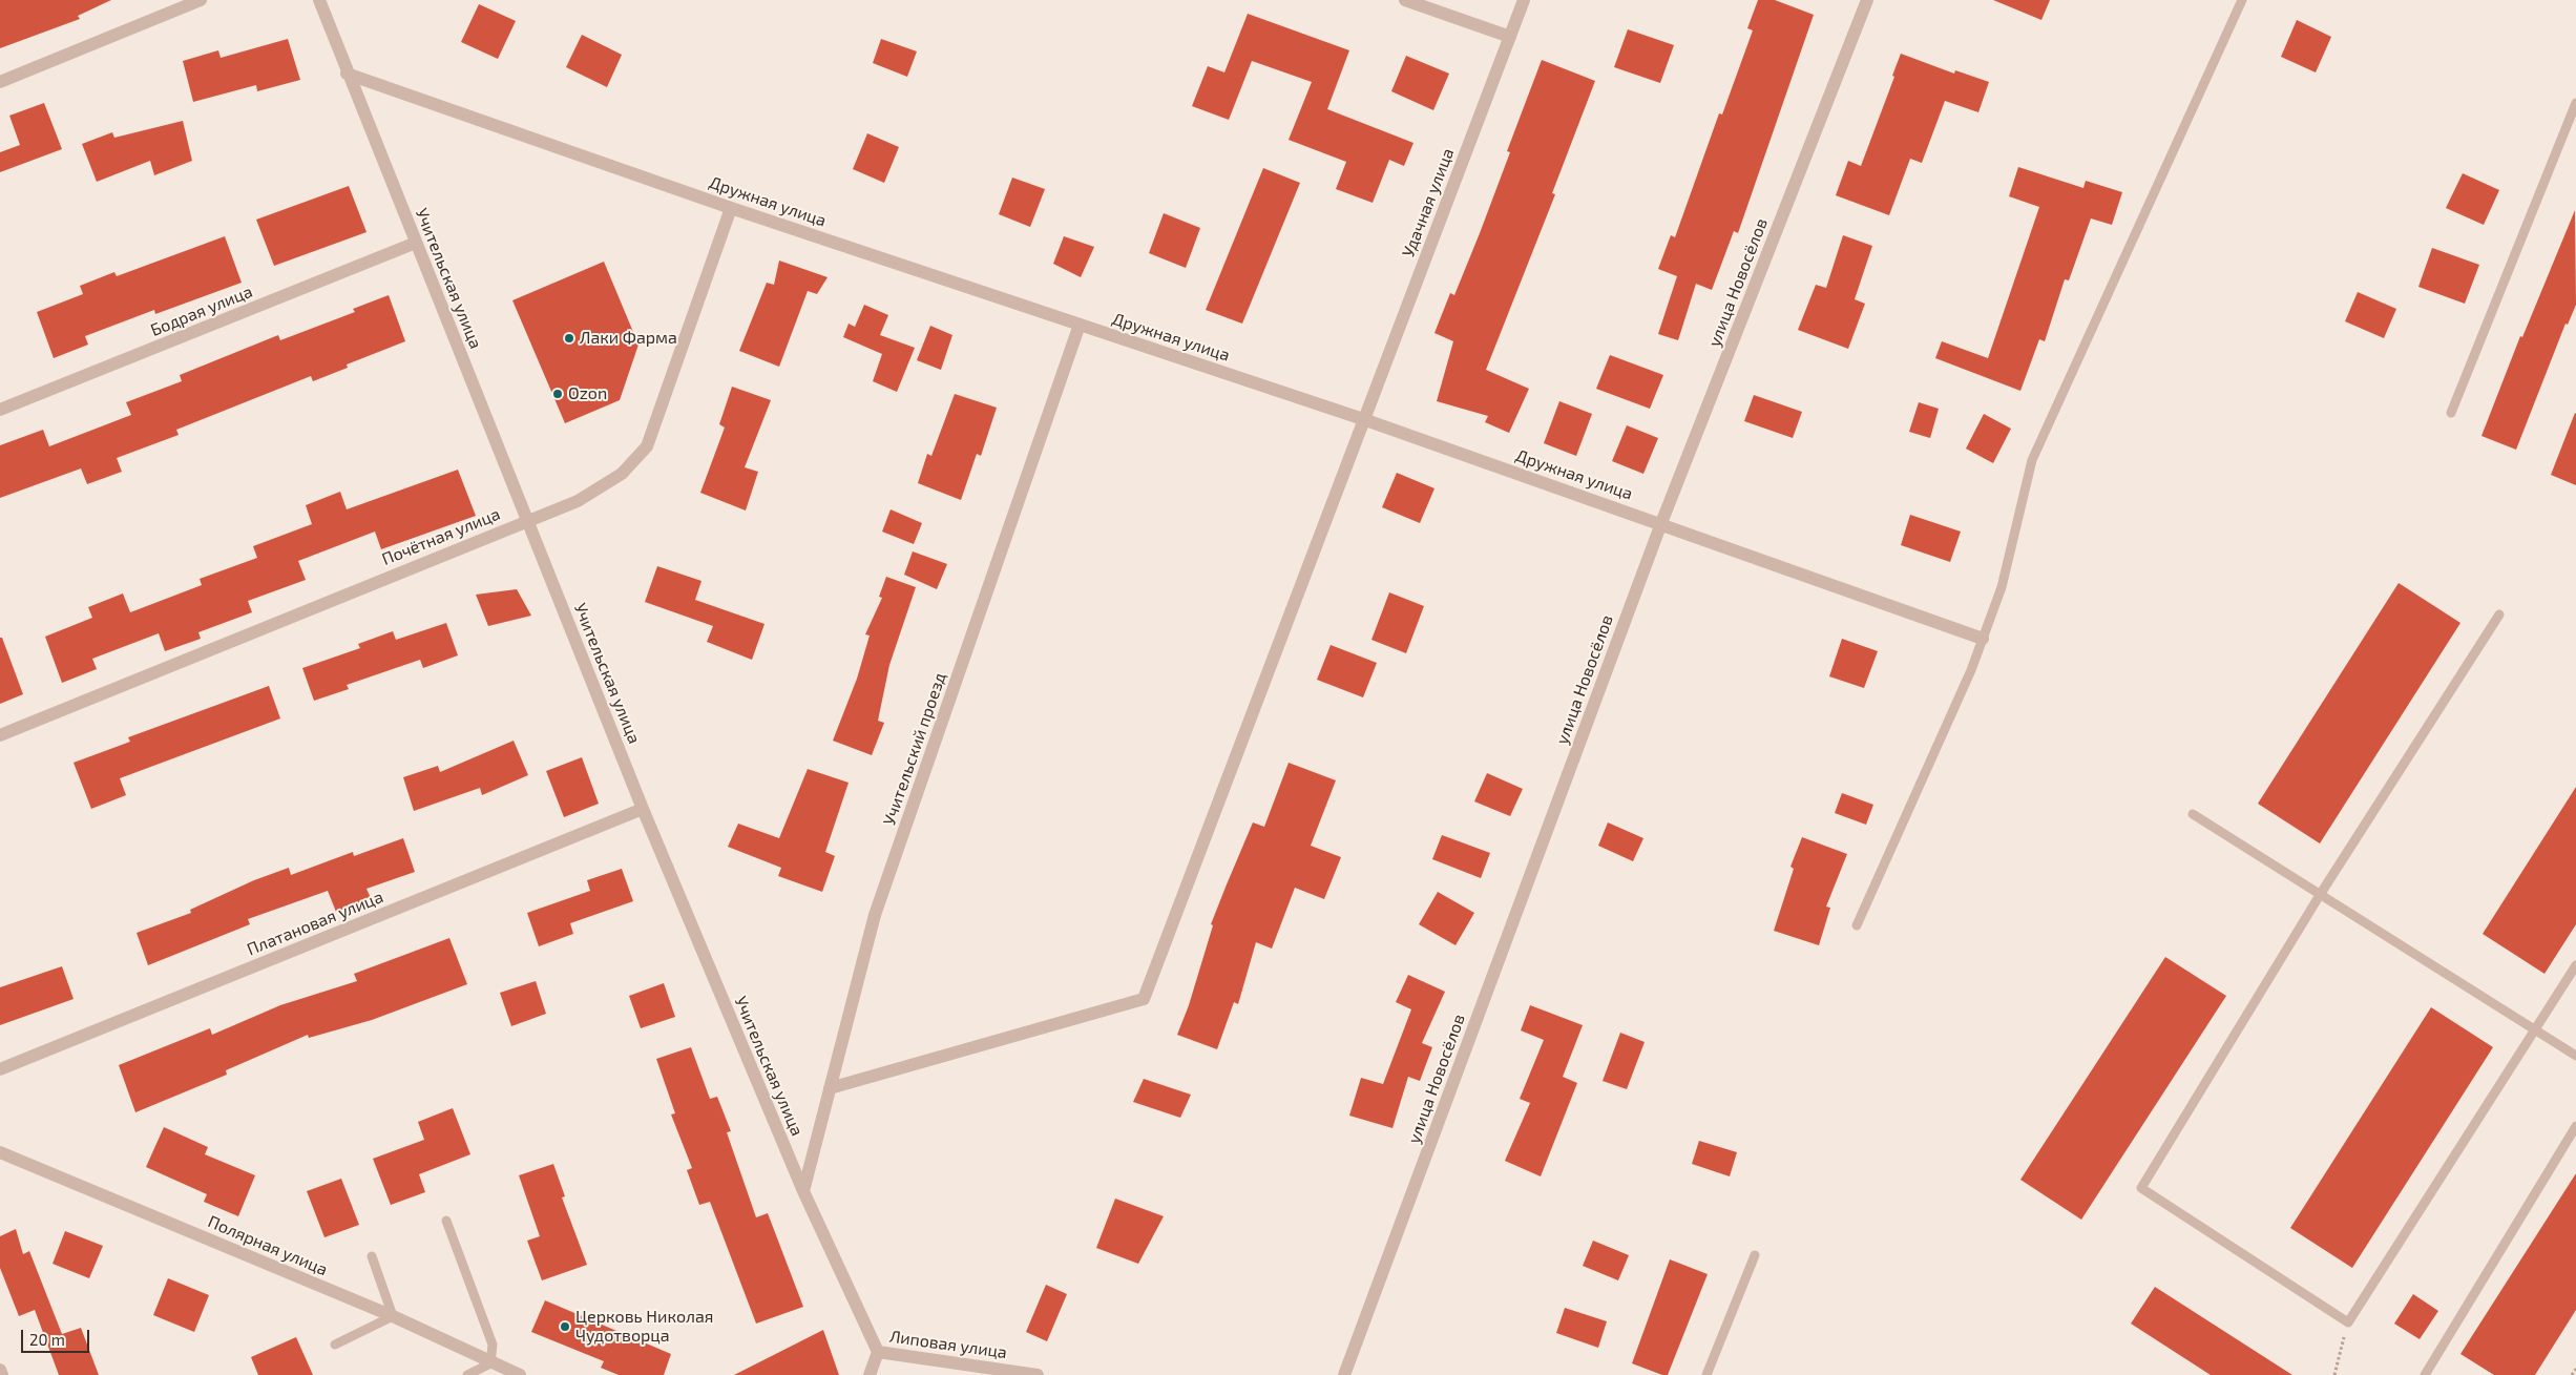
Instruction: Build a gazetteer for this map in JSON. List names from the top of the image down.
{
  "streets": {
    "street": [
      "Дружная улица",
      "Удачная улица",
      "Учительская улица",
      "улица Новосёлов",
      "Бодрая улица",
      "Почётная улица",
      "Учительский проезд",
      "Платановая улица",
      "Полярная улица",
      "Липовая улица"
    ]
  },
  "crossings": [
    ["Дружная улица", "Удачная улица"],
    ["Дружная улица", "Учительская улица"],
    ["Дружная улица", "улица Новосёлов"],
    ["Дружная улица", "Почётная улица"],
    ["Дружная улица", "Учительский проезд"],
    ["Удачная улица", "Учительский проезд"],
    ["Учительская улица", "Бодрая улица"],
    ["Учительская улица", "Почётная улица"],
    ["Учительская улица", "Учительский проезд"],
    ["Учительская улица", "Платановая улица"],
    ["Учительская улица", "Липовая улица"]
  ],
  "places": ["Лаки Фарма", "Ozon", "Церковь Николая Чудотворца"],
  "scale_bar": "20 m"
}
